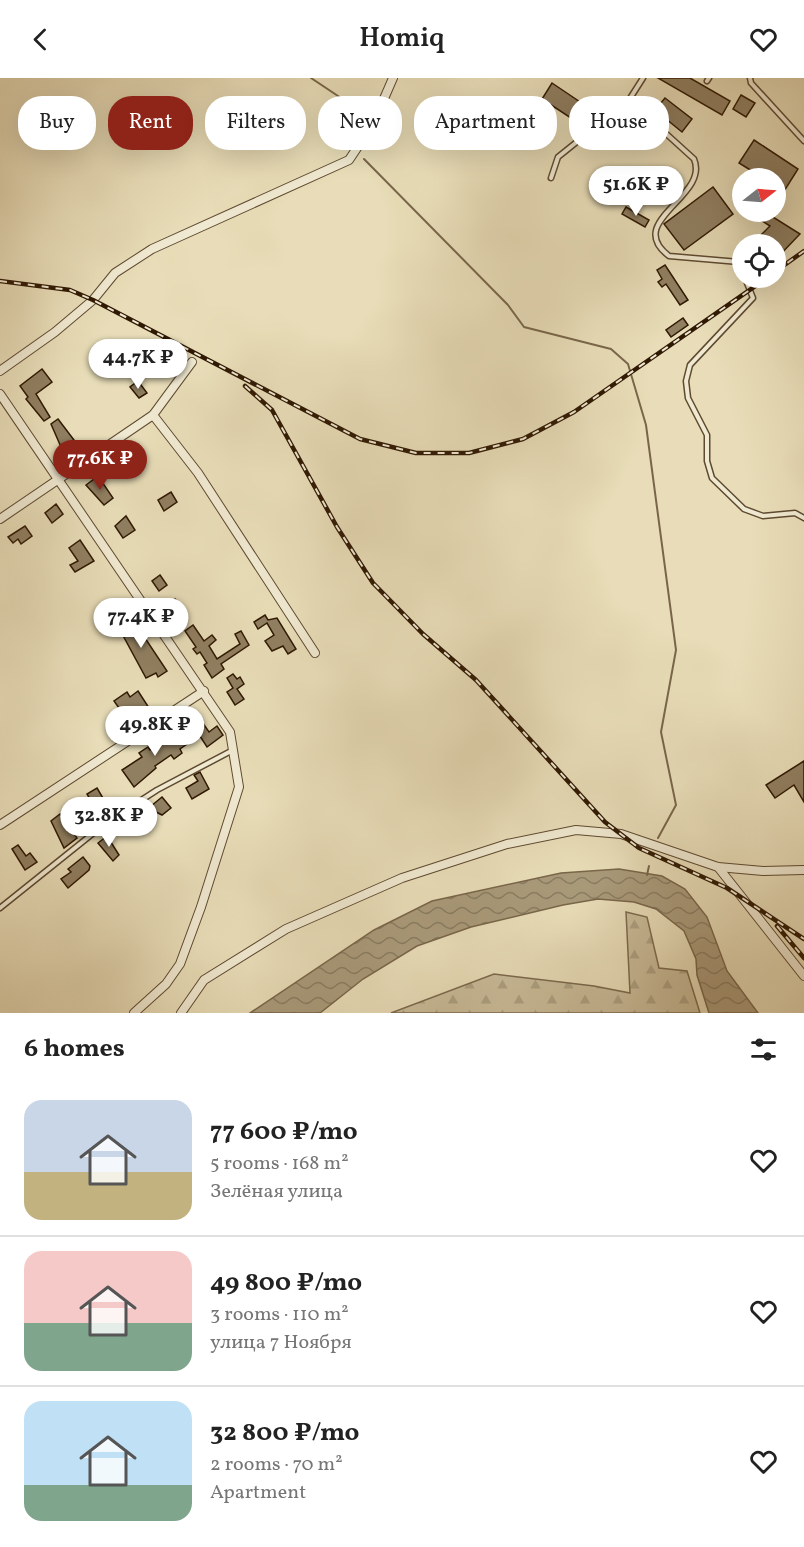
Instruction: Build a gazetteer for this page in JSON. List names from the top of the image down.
{
  "north": "right",
  "page": {
    "header": "Homiq",
    "chip": [
      "Buy",
      "Rent",
      "Filters",
      "New",
      "Apartment",
      "House"
    ],
    "price": [
      "51.6K ₽",
      "44.7K ₽",
      "77.6K ₽",
      "77.4K ₽",
      "49.8K ₽",
      "32.8K ₽"
    ],
    "heading": "6 homes",
    "list": [
      {
        "name": "77 600 ₽/mo",
        "note": "5 rooms · 168 m² · Зелёная улица"
      },
      {
        "name": "49 800 ₽/mo",
        "note": "3 rooms · 110 m² · улица 7 Ноября"
      },
      {
        "name": "32 800 ₽/mo",
        "note": "2 rooms · 70 m² · Apartment"
      }
    ]
  }
}
